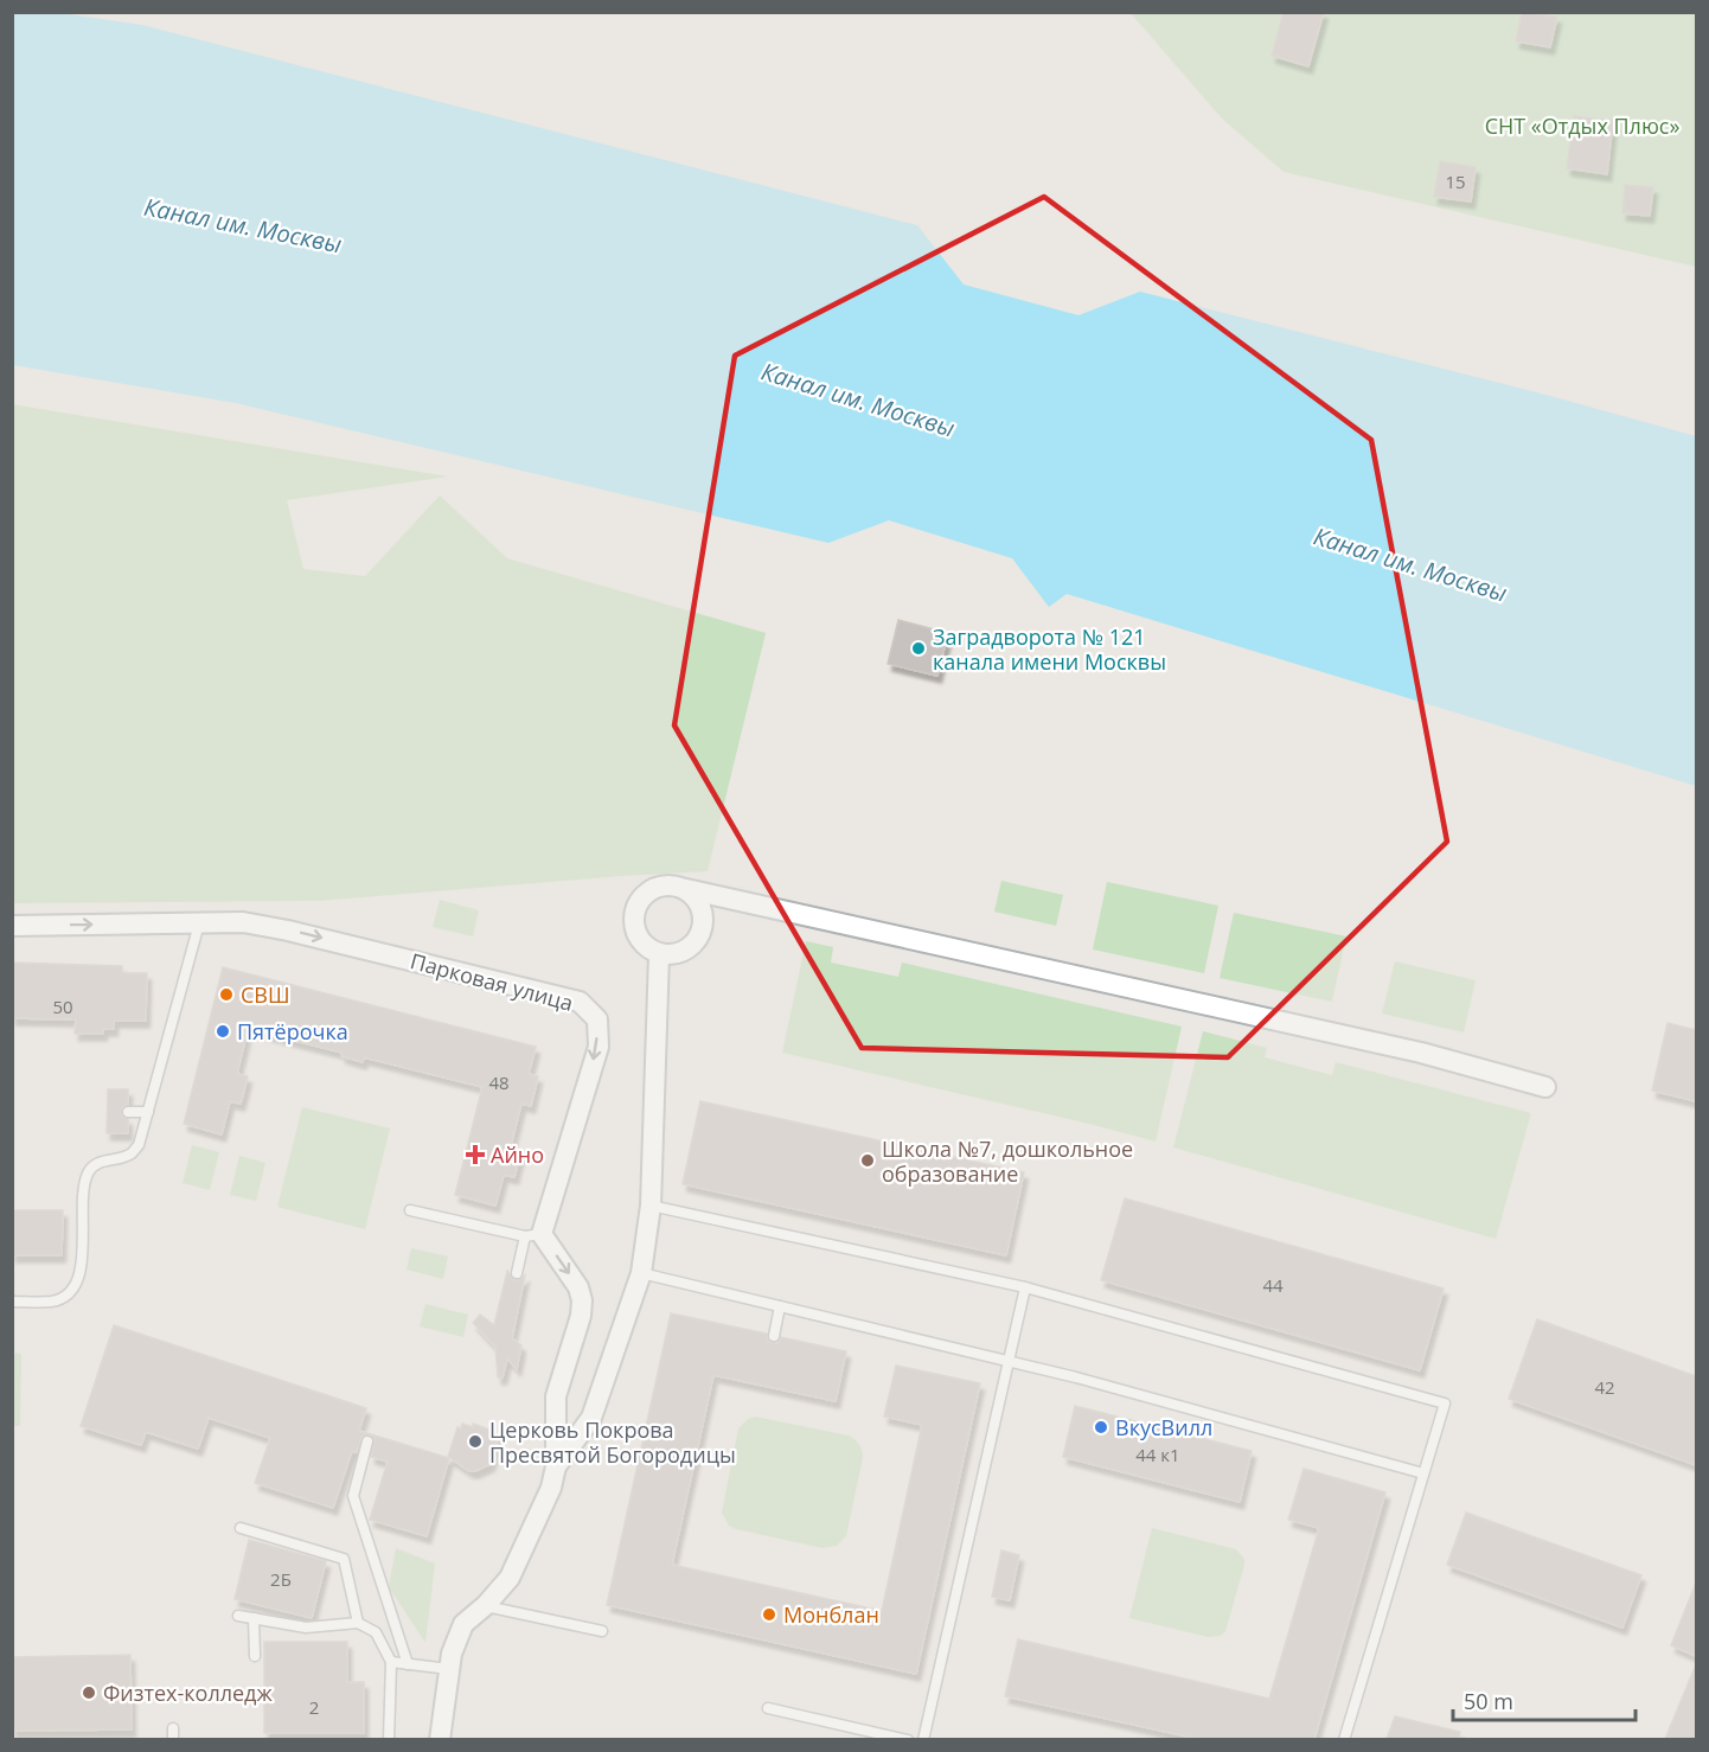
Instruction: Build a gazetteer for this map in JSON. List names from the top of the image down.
{
  "streets": {
    "street": ["Парковая улица"]
  },
  "water": ["Канал им. Москвы"],
  "parks": ["СНТ «Отдых Плюс»"],
  "places": {
    "other": [
      "Заградворота № 121 канала имени Москвы",
      "СВШ",
      "Пятёрочка",
      "Школа №7, дошкольное образование",
      "ВкусВилл",
      "Церковь Покрова Пресвятой Богородицы",
      "Монблан",
      "Физтех-колледж"
    ],
    "health": ["Айно"]
  },
  "house_numbers": [
    "15",
    "50",
    "48",
    "44",
    "42",
    "44 к1",
    "2Б",
    "2"
  ],
  "scale_bar": "50 m"
}
